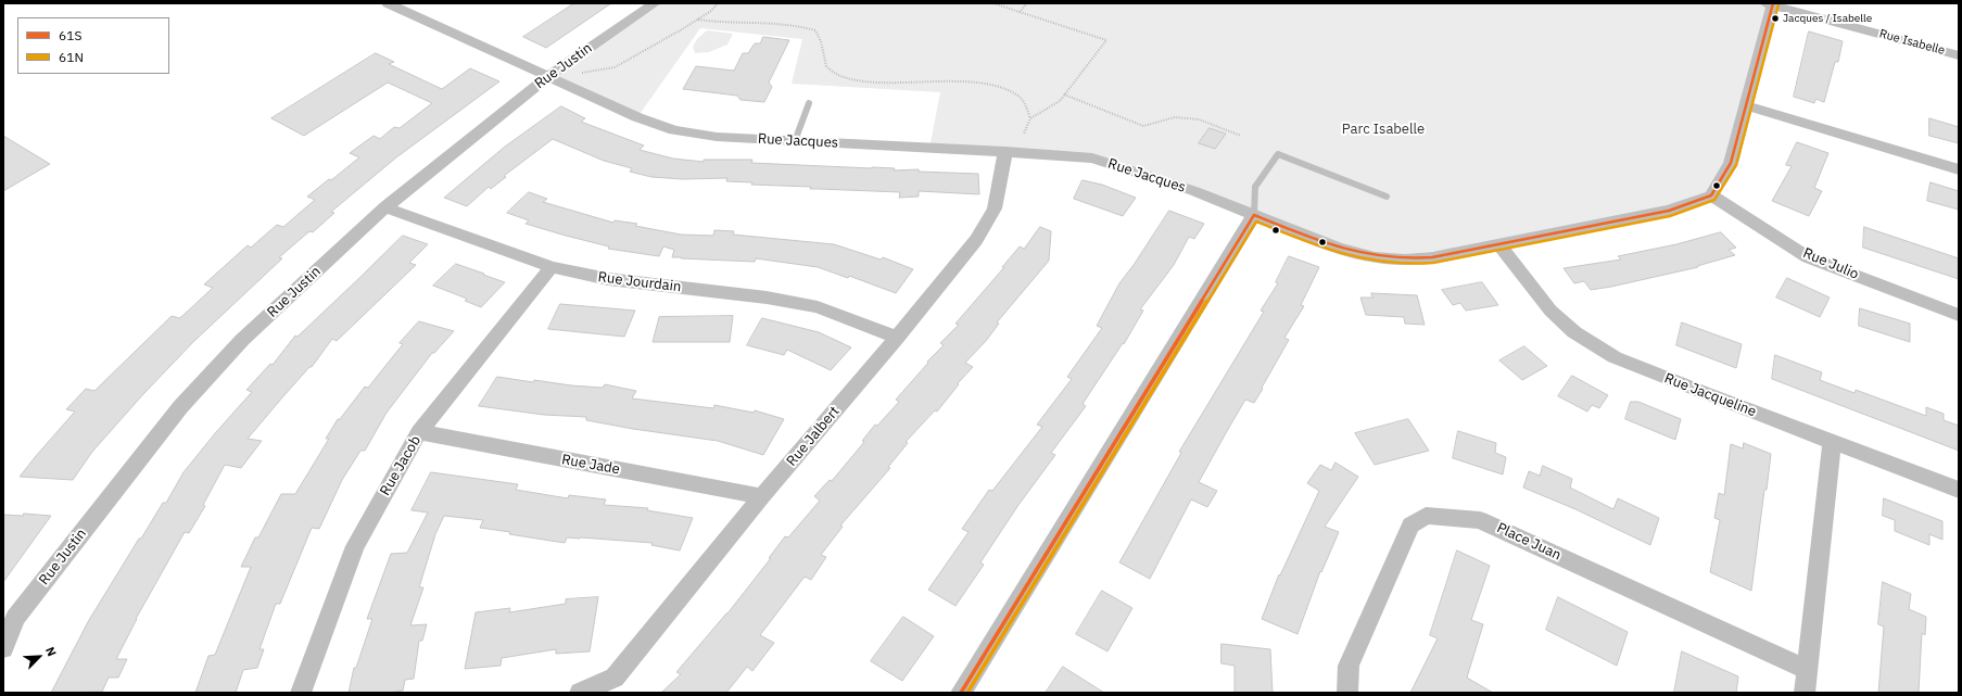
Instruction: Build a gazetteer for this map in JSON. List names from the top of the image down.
{
  "streets": {
    "street": [
      "Rue Isabelle",
      "Rue Justin",
      "Rue Jacques",
      "Rue Julio",
      "Rue Jourdain",
      "Rue Jacqueline",
      "Rue Jalbert",
      "Rue Jade",
      "Rue Jacob",
      "Place Juan"
    ]
  },
  "crossings": [
    ["Rue Justin", "Rue Jacques"],
    ["Rue Justin", "Rue Jourdain"],
    ["Rue Jacques", "Rue Julio"],
    ["Rue Jacques", "Rue Jacqueline"],
    ["Rue Jacques", "Rue Jalbert"],
    ["Rue Jourdain", "Rue Jalbert"],
    ["Rue Jourdain", "Rue Jacob"],
    ["Rue Jalbert", "Rue Jade"],
    ["Rue Jade", "Rue Jacob"]
  ],
  "parks": ["Parc Isabelle"],
  "places": ["Jacques / Isabelle"],
  "lines": ["transit line 61S", "transit line 61N"],
  "legend": ["61S", "61N"],
  "north": "top right"
}
